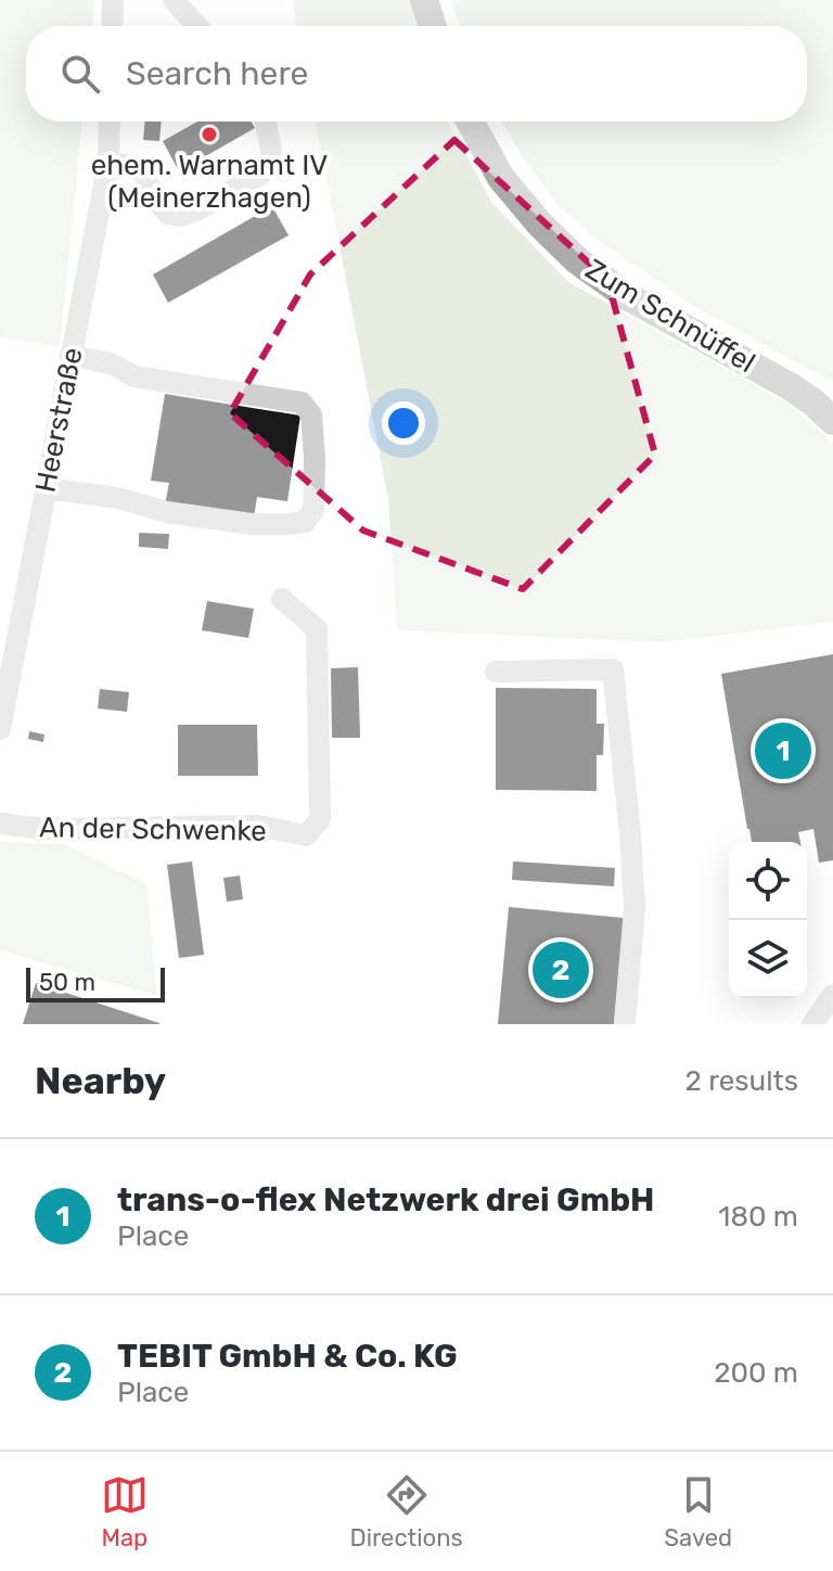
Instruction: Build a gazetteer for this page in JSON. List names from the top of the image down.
{
  "streets": {
    "main road": ["Zum Schnüffel"],
    "street": ["Heerstraße", "An der Schwenke"]
  },
  "places": ["ehem. Warnamt IV (Meinerzhagen)"],
  "scale_bar": "50 m",
  "page": {
    "search": "Search here",
    "pins": ["1", "2"],
    "scale": "50 m",
    "heading": ["Nearby", "2 results"],
    "list": [
      {
        "mark": "1",
        "name": "trans-o-flex Netzwerk drei GmbH",
        "note": "Place",
        "value": "180 m"
      },
      {
        "mark": "2",
        "name": "TEBIT GmbH & Co. KG",
        "note": "Place",
        "value": "200 m"
      }
    ],
    "nav": ["Map", "Directions", "Saved"]
  }
}
